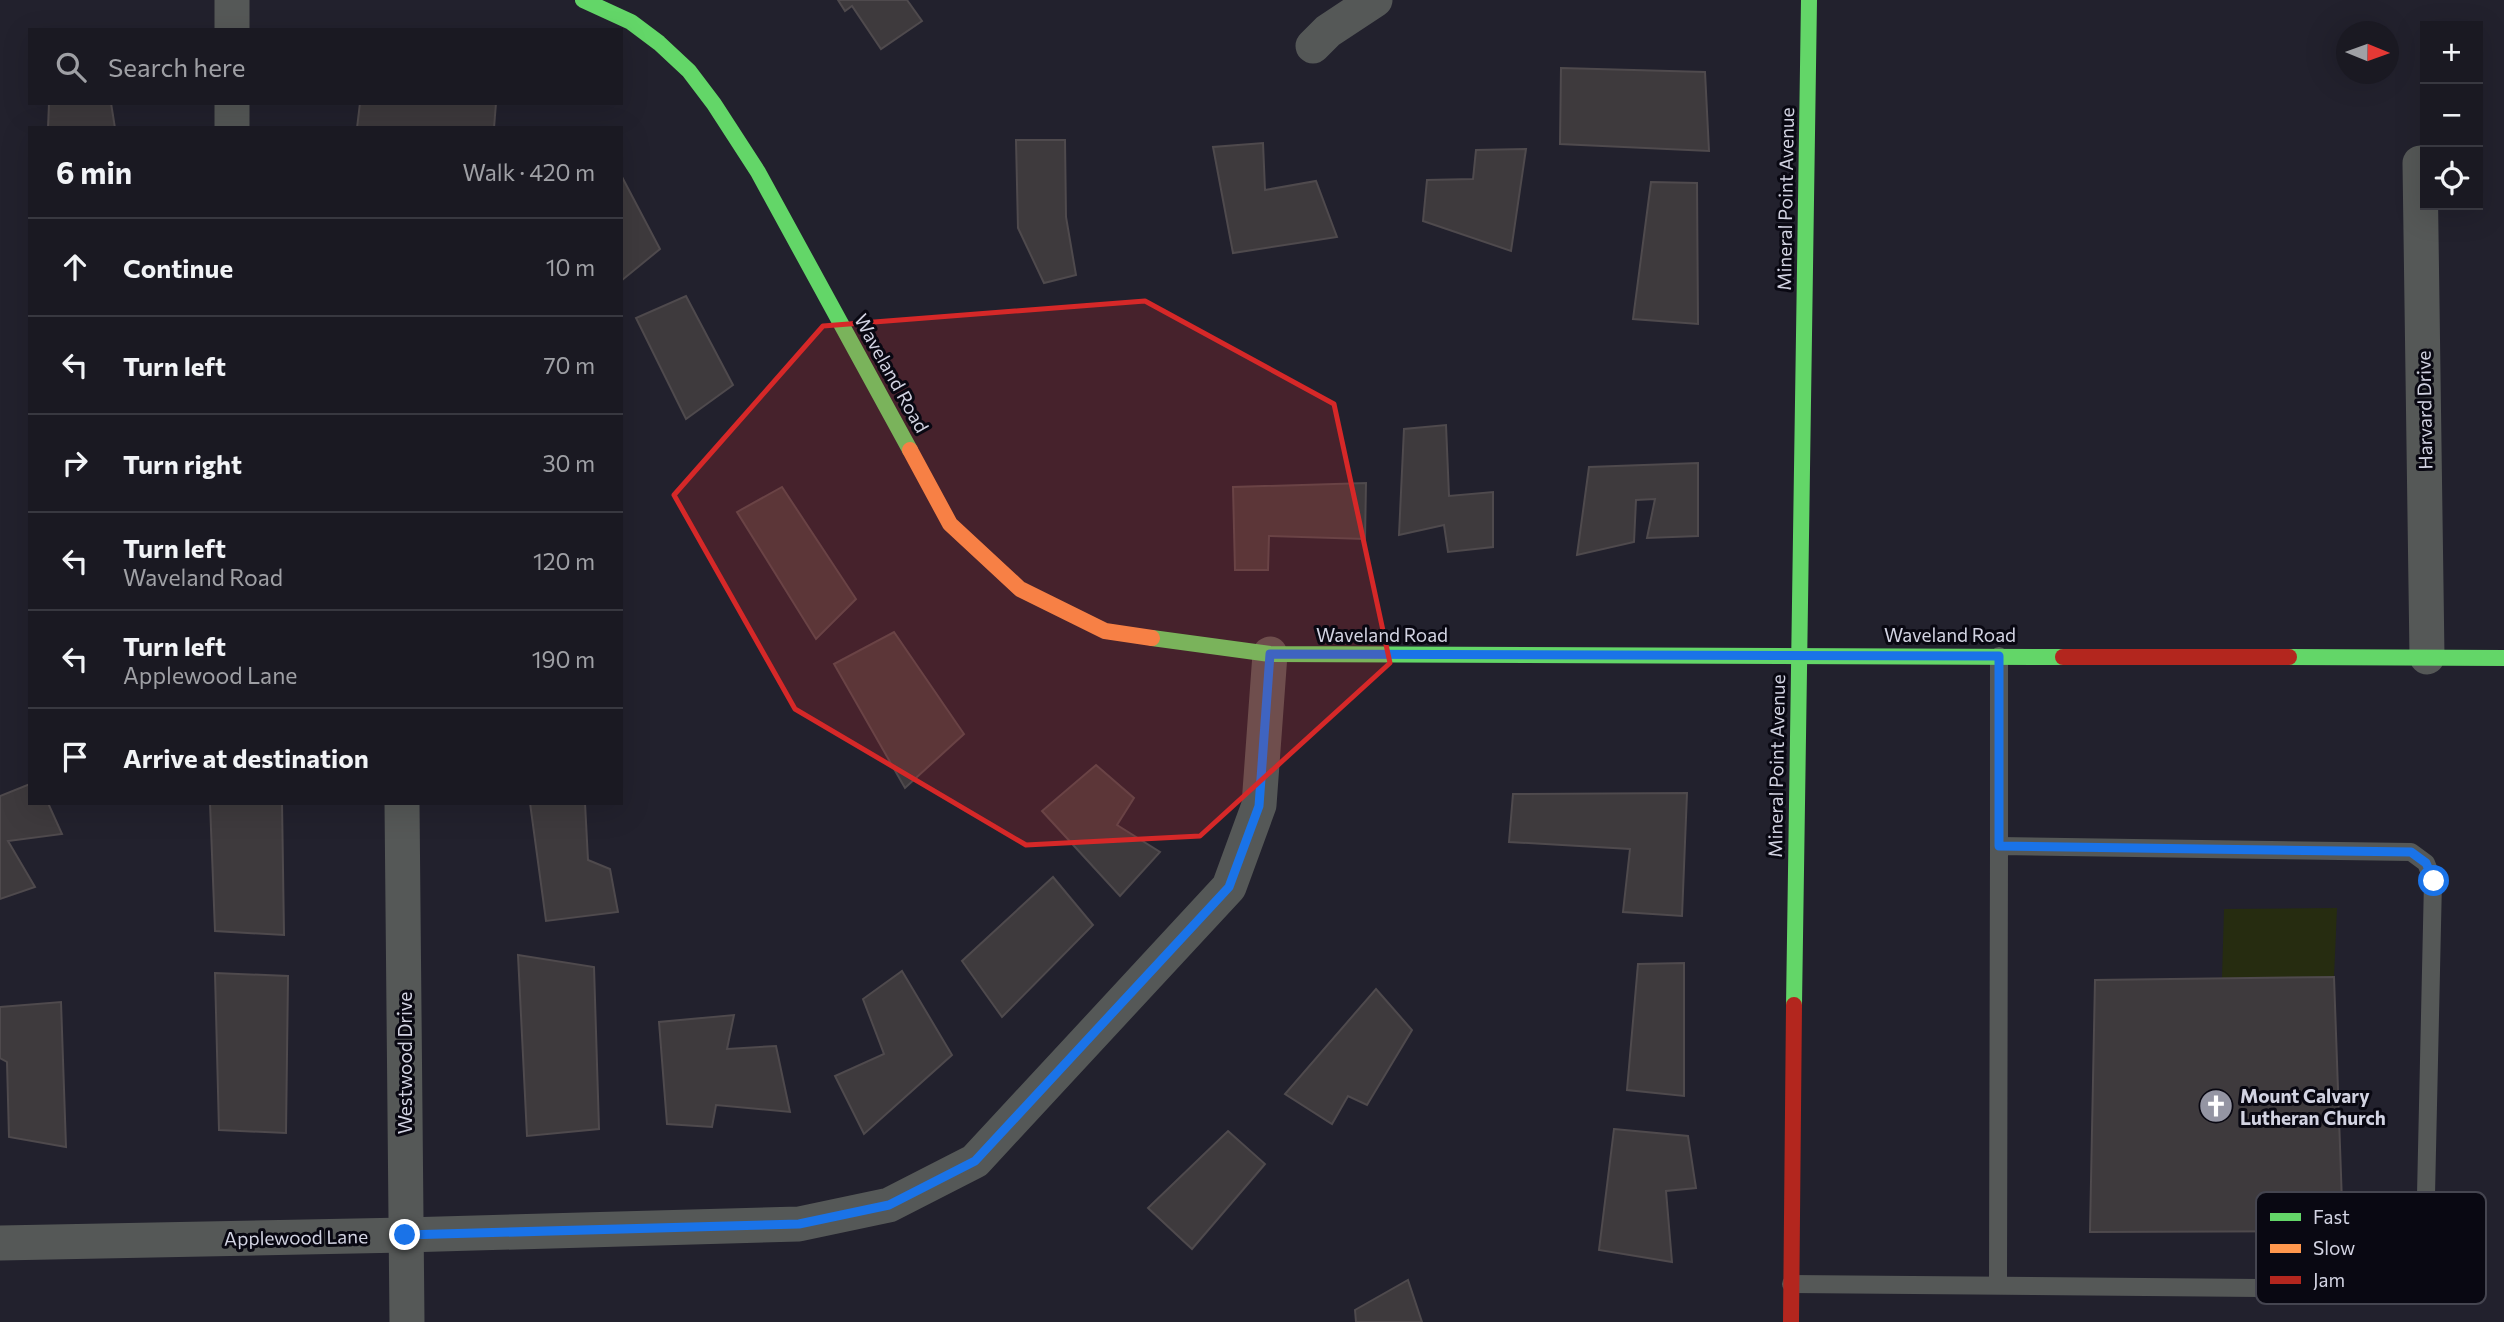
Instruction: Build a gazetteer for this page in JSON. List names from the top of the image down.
{
  "streets": {
    "street": [
      "Mineral Point Avenue",
      "Waveland Road",
      "Harvard Drive",
      "Westwood Drive",
      "Applewood Lane"
    ]
  },
  "crossings": [
    ["Mineral Point Avenue", "Waveland Road"],
    ["Waveland Road", "Harvard Drive"],
    ["Waveland Road", "Applewood Lane"],
    ["Westwood Drive", "Applewood Lane"]
  ],
  "places": {
    "church": ["Mount Calvary Lutheran Church"]
  },
  "legend": ["Fast", "Slow", "Jam"],
  "north": "right",
  "page": {
    "map_buttons": ["+", "−"],
    "search": "Search here",
    "heading": ["6 min", "Walk · 420 m"],
    "list": [
      ["Continue", "10 m"],
      ["Turn left", "70 m"],
      ["Turn right", "30 m"],
      ["Turn left", "Waveland Road", "120 m"],
      ["Turn left", "Applewood Lane", "190 m"],
      "Arrive at destination"
    ]
  }
}
